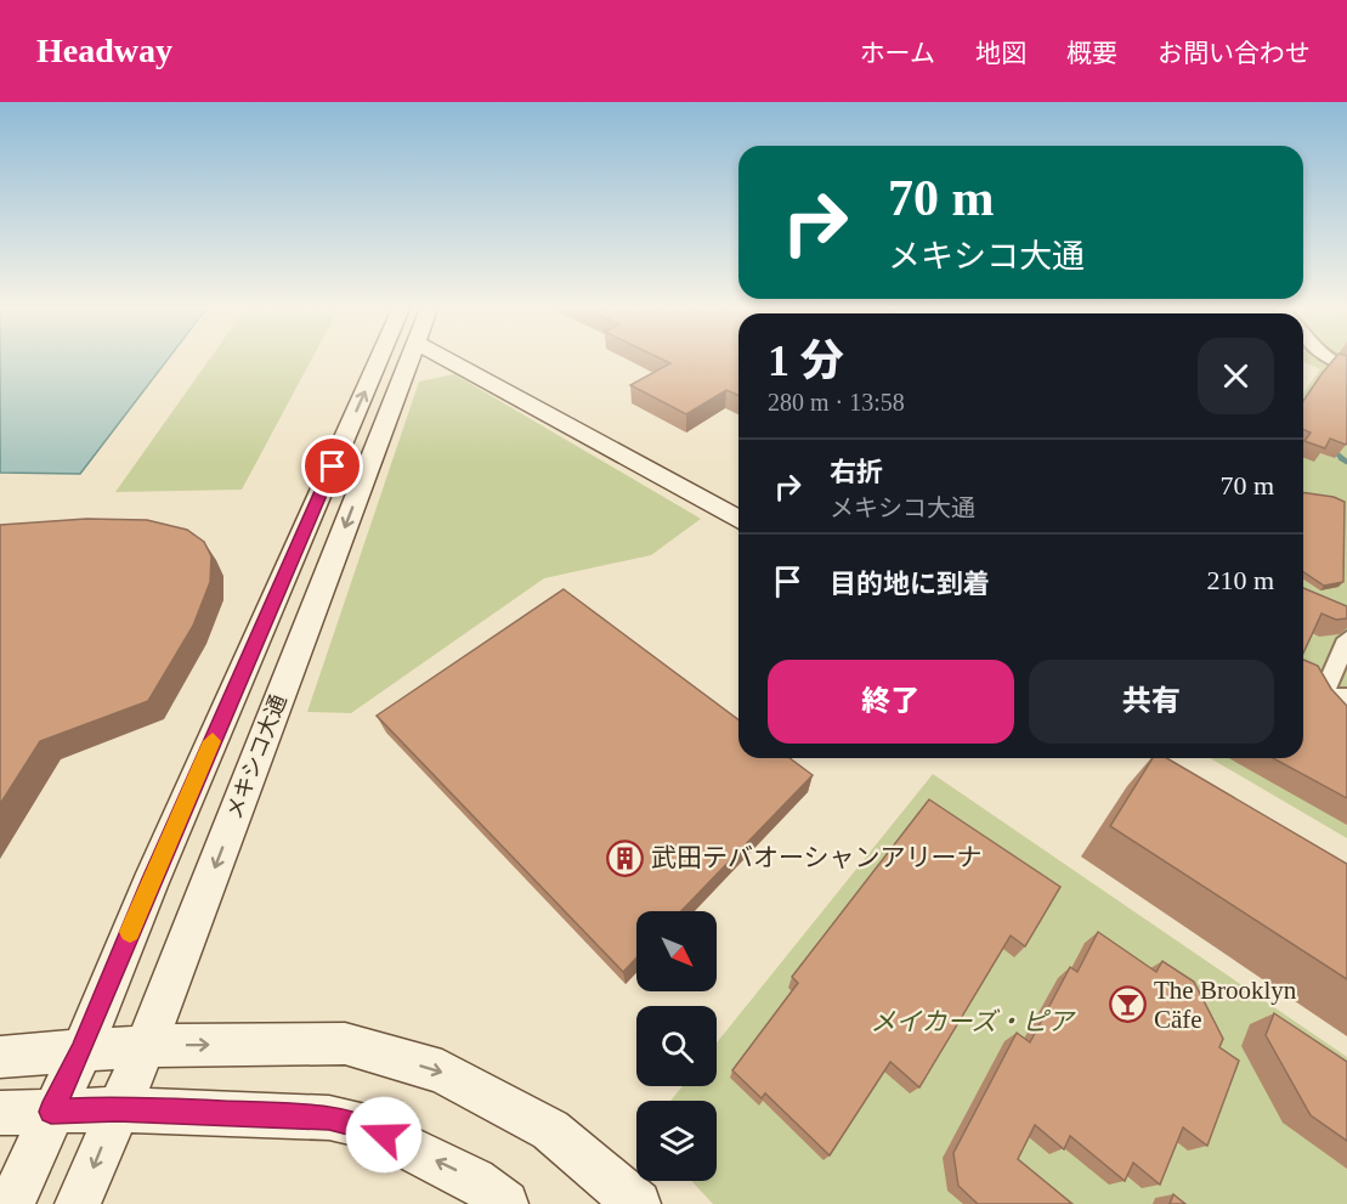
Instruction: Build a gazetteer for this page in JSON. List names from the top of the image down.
{
  "streets": {
    "street": ["メキシコ大通"]
  },
  "parks": ["メイカーズ・ピア"],
  "places": {
    "building": ["武田テバオーシャンアリーナ"],
    "bar": ["The Brooklyn Cäfe"]
  },
  "north": "bottom right",
  "page": {
    "header": "Headway",
    "nav": [
      "ホーム",
      "地図",
      "概要",
      "お問い合わせ"
    ],
    "turn": ["70 m", "メキシコ大通"],
    "heading": ["1 分", "280 m · 13:58"],
    "list": [
      {
        "name": "右折",
        "note": "メキシコ大通",
        "value": "70 m"
      },
      {
        "name": "目的地に到着",
        "value": "210 m"
      }
    ],
    "buttons": ["終了", "共有"]
  }
}
